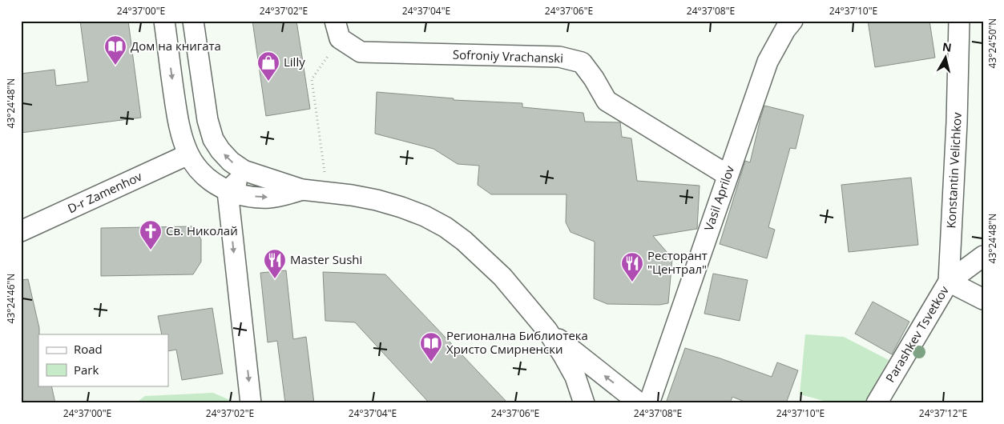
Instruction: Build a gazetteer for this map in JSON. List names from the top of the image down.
{
  "streets": {
    "street": [
      "Sofroniy Vrachanski",
      "Konstantin Velichkov",
      "D-r Zamenhov",
      "Vasil Aprilov",
      "Parashkev Tsvetkov"
    ]
  },
  "crossings": [
    ["Sofroniy Vrachanski", "Vasil Aprilov"],
    ["Konstantin Velichkov", "Parashkev Tsvetkov"]
  ],
  "places": {
    "library": ["Дом на книгата", "Регионална Библиотека Христо Смирненски"],
    "shop": ["Lilly"],
    "church": ["Св. Николай"],
    "restaurant": ["Master Sushi", "Ресторант \"Централ\""]
  },
  "legend": ["Road", "Park"],
  "north": "top",
  "coordinates": [
    "24°37'00\"E",
    "24°37'02\"E",
    "24°37'04\"E",
    "24°37'06\"E",
    "24°37'08\"E",
    "24°37'10\"E",
    "43°24'50\"N",
    "43°24'48\"N",
    "43°24'46\"N",
    "24°37'12\"E"
  ]
}
